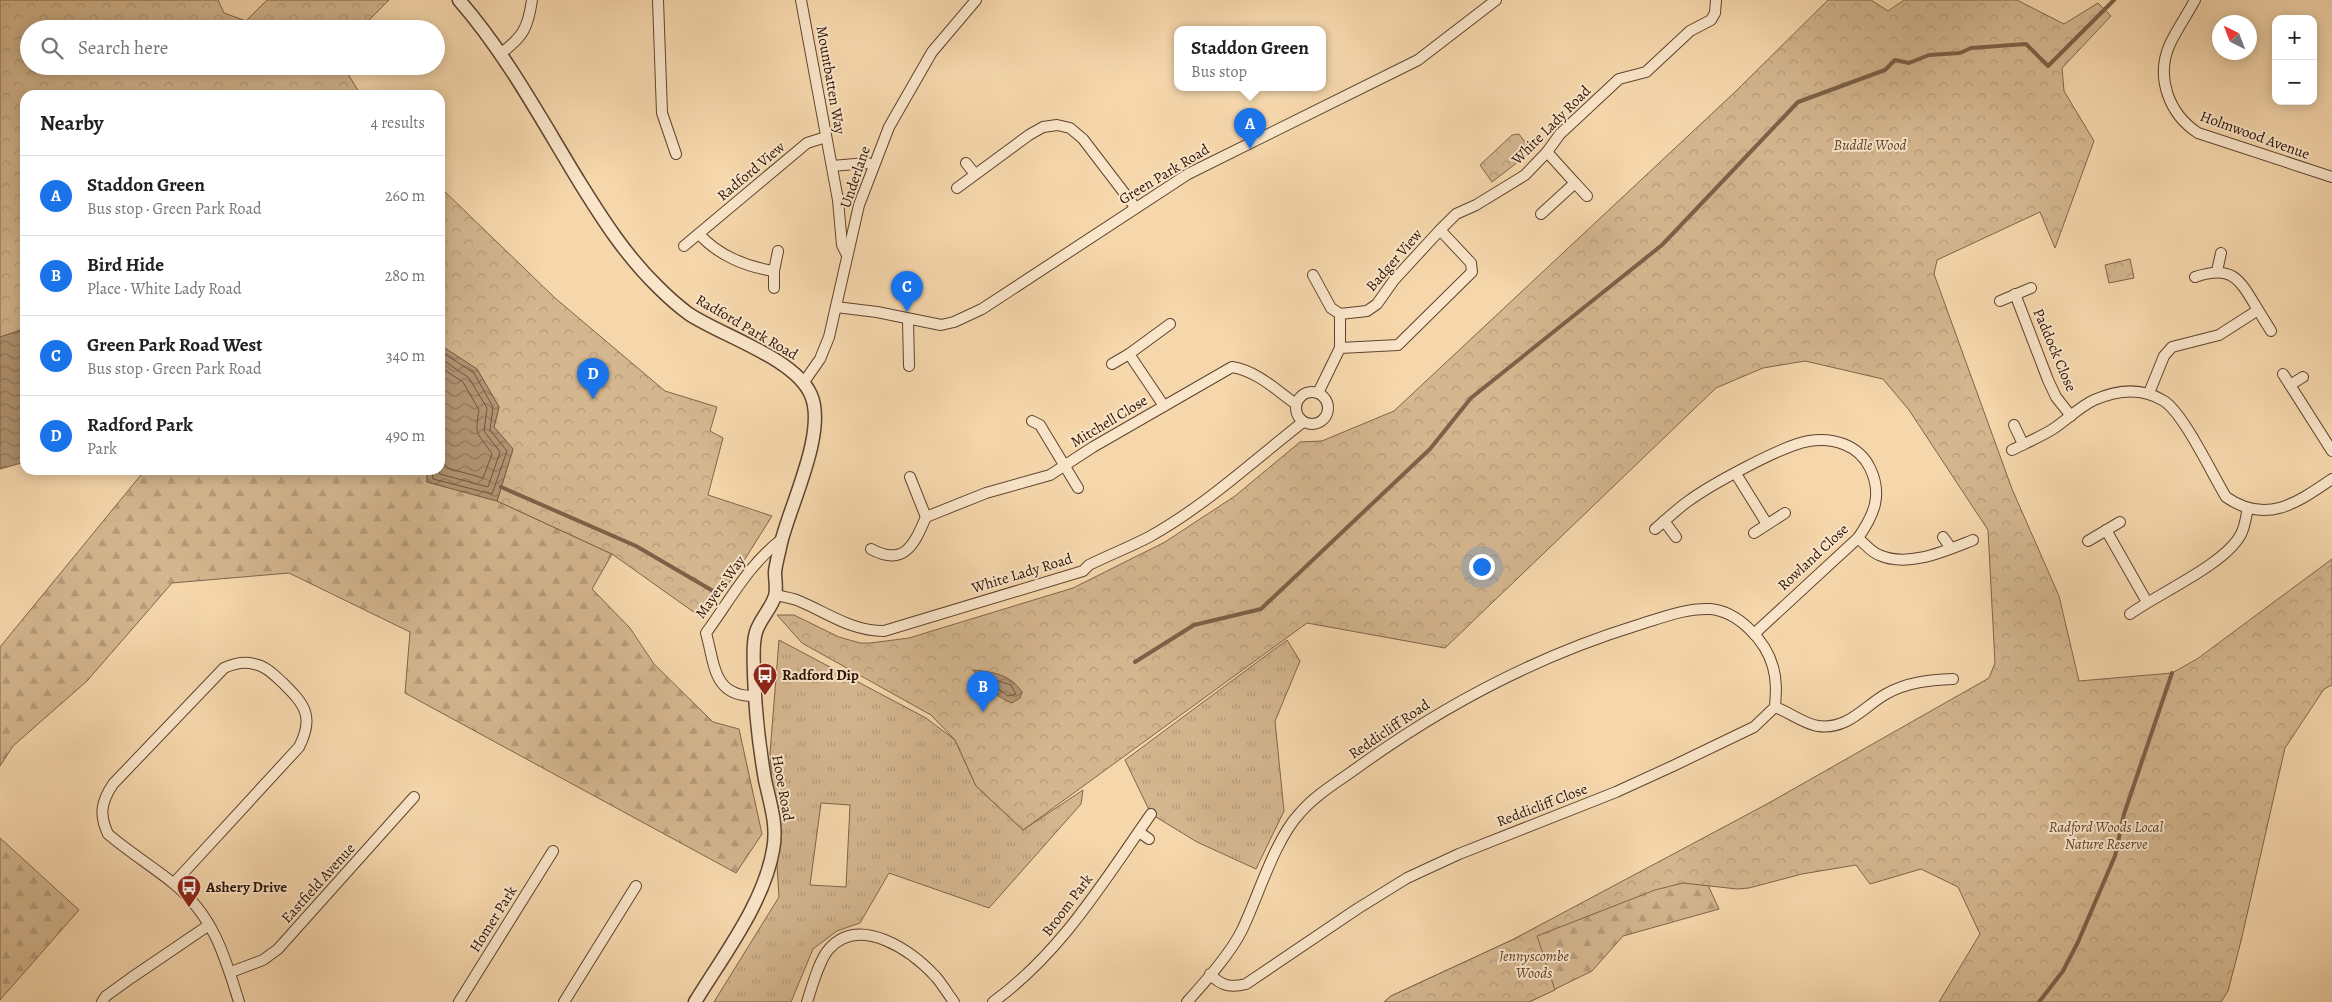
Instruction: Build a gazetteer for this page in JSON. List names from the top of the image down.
{
  "streets": {
    "street": [
      "Mountbatten Way",
      "White Lady Road",
      "Holmwood Avenue",
      "Radford View",
      "Green Park Road",
      "Underlane",
      "Badger View",
      "Radford Park Road",
      "Paddock Close",
      "Mitchell Close",
      "Rowland Close",
      "Mayers Way",
      "Reddicliff Road",
      "Hooe Road",
      "Reddicliff Close",
      "Eastfield Avenue",
      "Broom Park",
      "Homer Park"
    ]
  },
  "crossings": [
    ["Mountbatten Way", "Radford View"],
    ["Mountbatten Way", "Underlane"],
    ["White Lady Road", "Badger View"],
    ["White Lady Road", "Radford Park Road"],
    ["White Lady Road", "Mitchell Close"],
    ["White Lady Road", "Hooe Road"],
    ["Green Park Road", "Underlane"],
    ["Underlane", "Radford Park Road"],
    ["Radford Park Road", "Mayers Way"],
    ["Radford Park Road", "Hooe Road"],
    ["Rowland Close", "Reddicliff Road"],
    ["Mayers Way", "Hooe Road"],
    ["Reddicliff Road", "Reddicliff Close"]
  ],
  "parks": ["Buddle Wood", "Radford Woods Local Nature Reserve", "Jennyscombe Woods"],
  "places": {
    "bus stop": ["Radford Dip", "Ashery Drive"]
  },
  "north": "top left",
  "page": {
    "map_buttons": ["+", "−"],
    "search": "Search here",
    "popup": ["Staddon Green", "Bus stop"],
    "heading": ["Nearby", "4 results"],
    "pins": [
      "A",
      "C",
      "D",
      "B"
    ],
    "list": [
      {
        "mark": "A",
        "name": "Staddon Green",
        "note": "Bus stop · Green Park Road",
        "value": "260 m"
      },
      {
        "mark": "B",
        "name": "Bird Hide",
        "note": "Place · White Lady Road",
        "value": "280 m"
      },
      {
        "mark": "C",
        "name": "Green Park Road West",
        "note": "Bus stop · Green Park Road",
        "value": "340 m"
      },
      {
        "mark": "D",
        "name": "Radford Park",
        "note": "Park",
        "value": "490 m"
      }
    ]
  }
}
